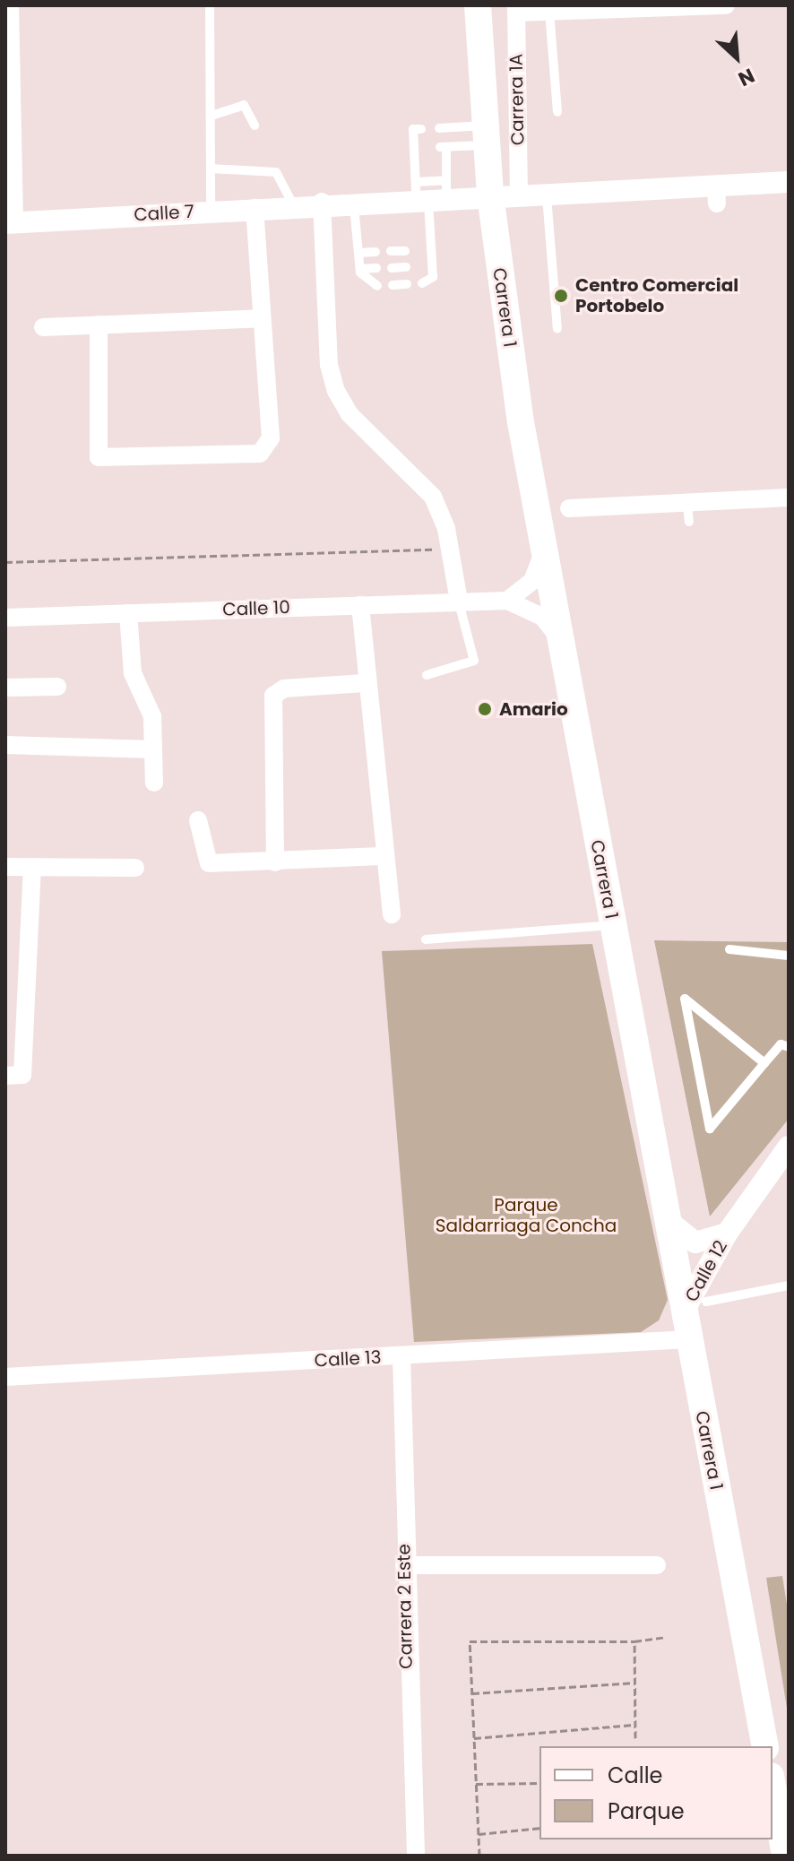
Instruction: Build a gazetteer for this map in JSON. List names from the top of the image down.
{
  "streets": {
    "main road": ["Carrera 1"],
    "street": [
      "Carrera 1A",
      "Calle 7",
      "Calle 10",
      "Calle 12",
      "Calle 13",
      "Carrera 2 Este"
    ]
  },
  "crossings": [
    ["Carrera 1A", "Calle 7"],
    ["Calle 7", "Carrera 1"],
    ["Carrera 1", "Calle 12"],
    ["Carrera 1", "Calle 13"],
    ["Calle 13", "Carrera 2 Este"]
  ],
  "parks": ["Parque Saldarriaga Concha"],
  "places": ["Centro Comercial Portobelo", "Amario"],
  "legend": ["Calle", "Parque"],
  "north": "bottom right"
}
